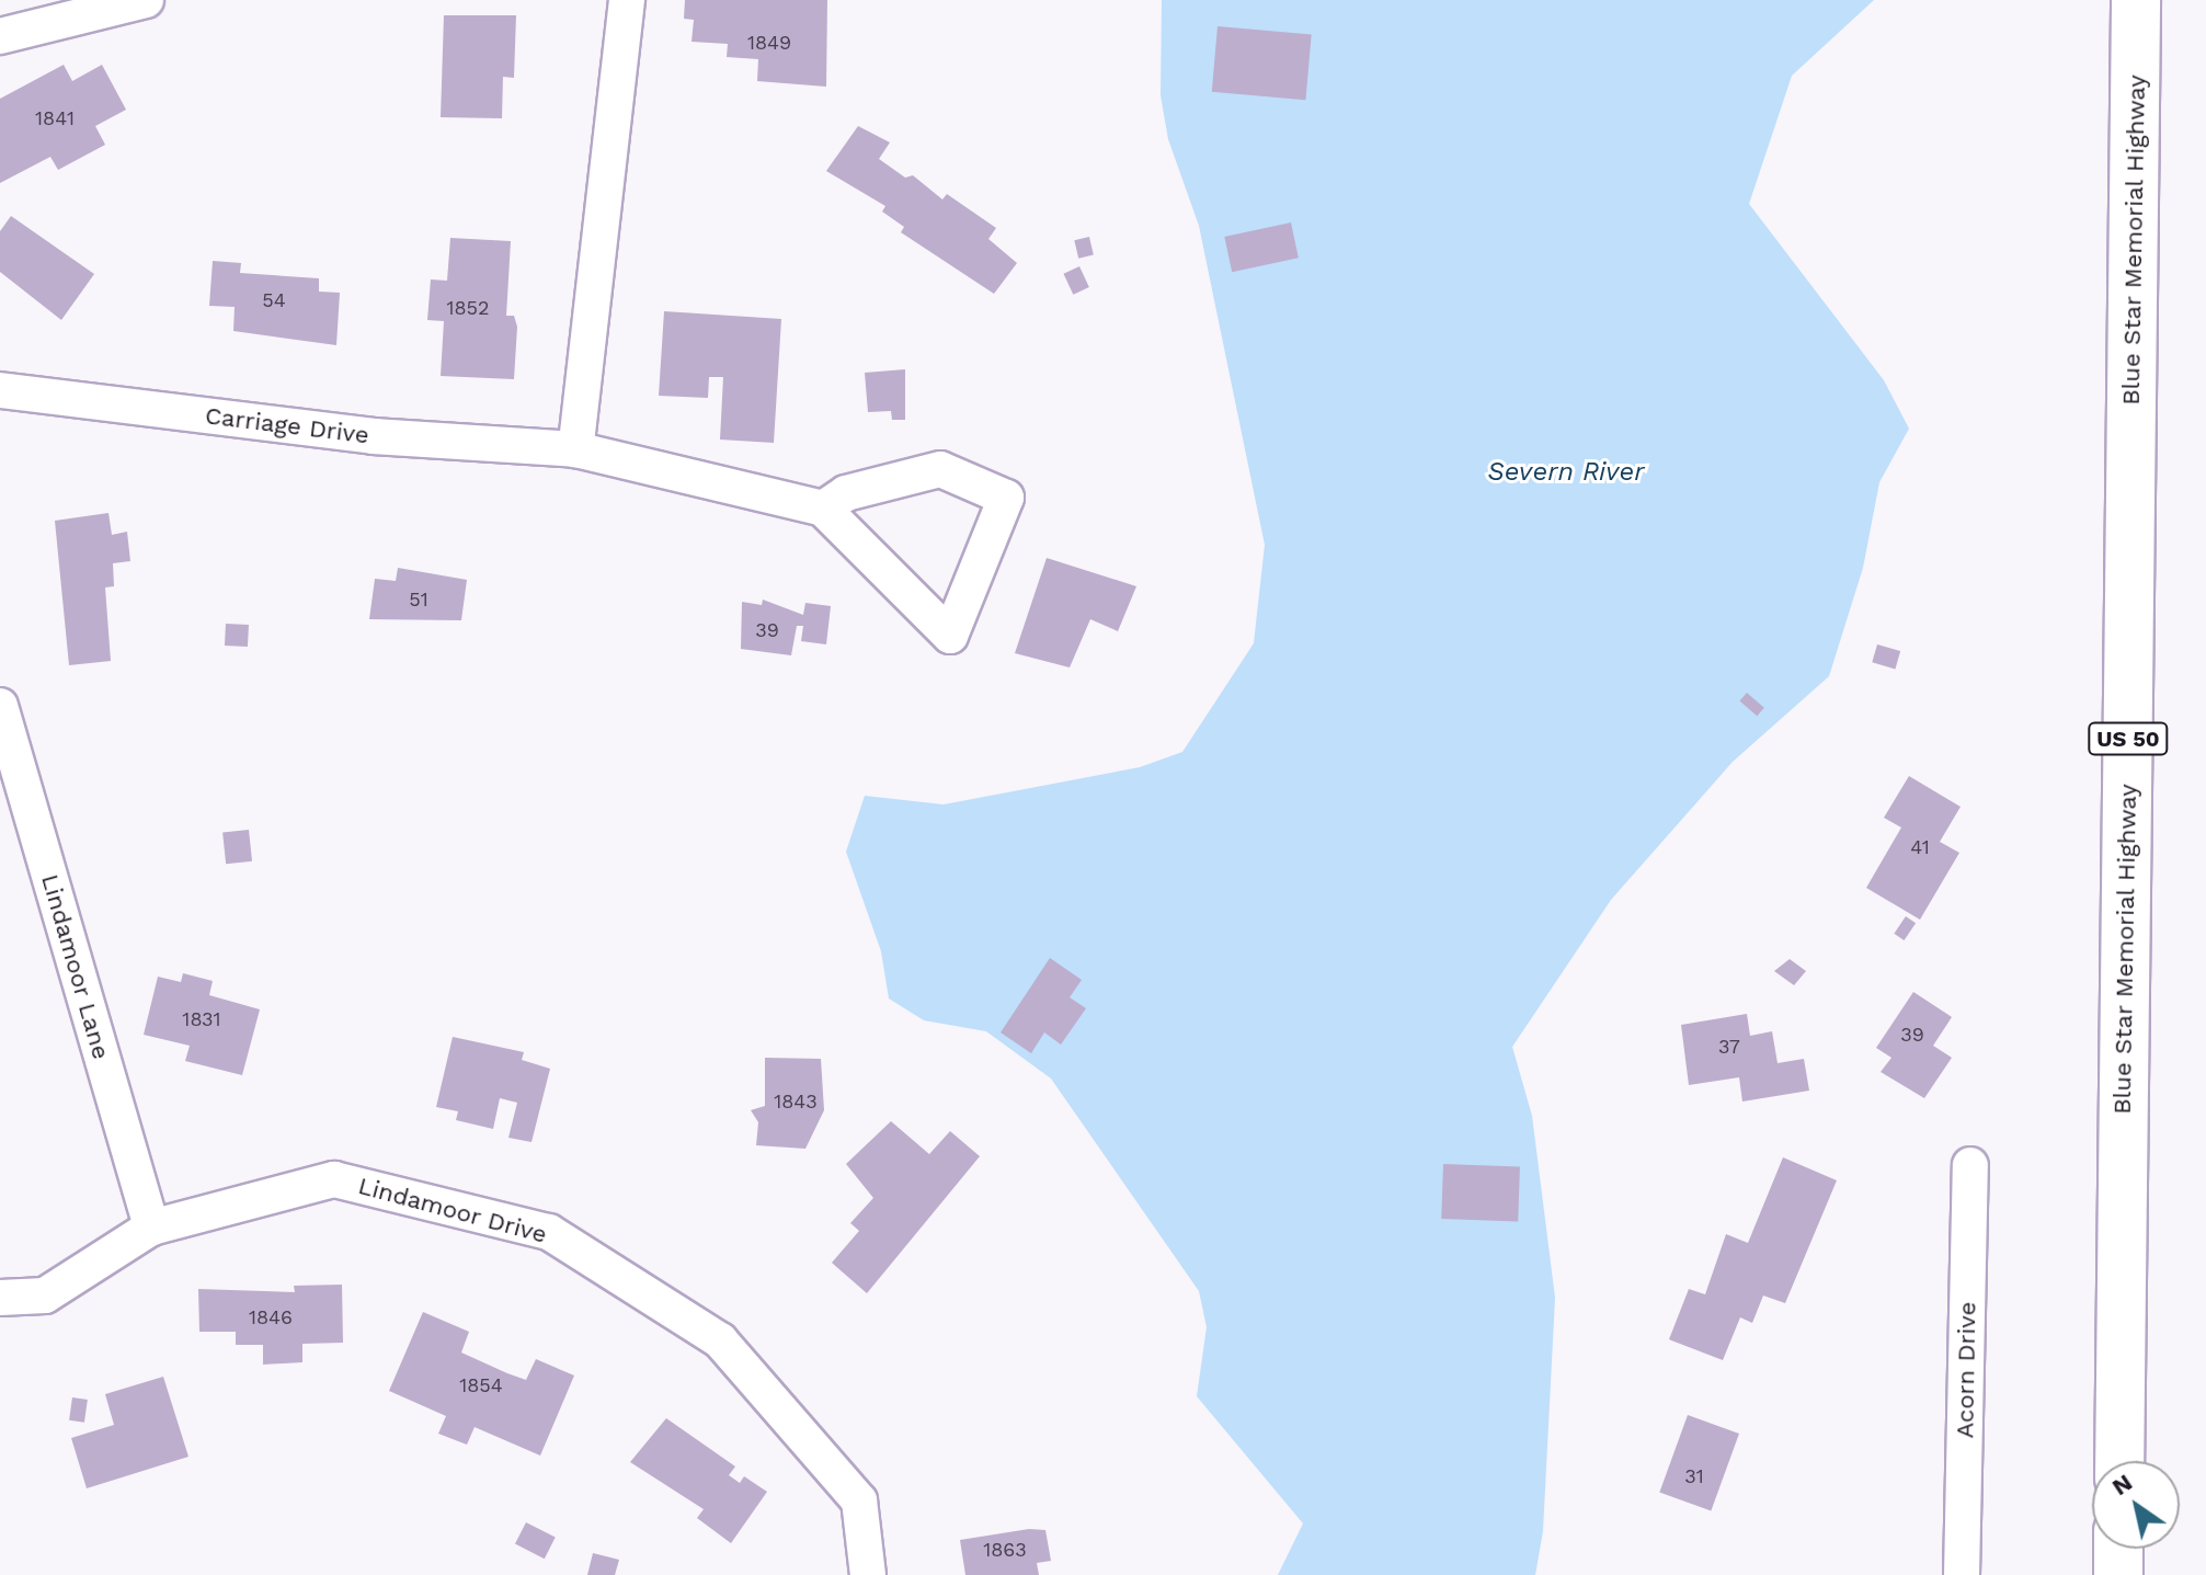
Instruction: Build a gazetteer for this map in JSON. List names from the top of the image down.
{
  "streets": {
    "highway": ["Blue Star Memorial Highway", "US 50"],
    "street": [
      "Carriage Drive",
      "Lindamoor Lane",
      "Lindamoor Drive",
      "Acorn Drive"
    ]
  },
  "crossings": [
    ["Lindamoor Lane", "Lindamoor Drive"]
  ],
  "water": ["Severn River"],
  "house_numbers": [
    "1849",
    "1841",
    "54",
    "1852",
    "51",
    "39",
    "41",
    "1831",
    "39",
    "37",
    "1843",
    "1846",
    "1854",
    "31",
    "1863"
  ],
  "north": "top left"
}
